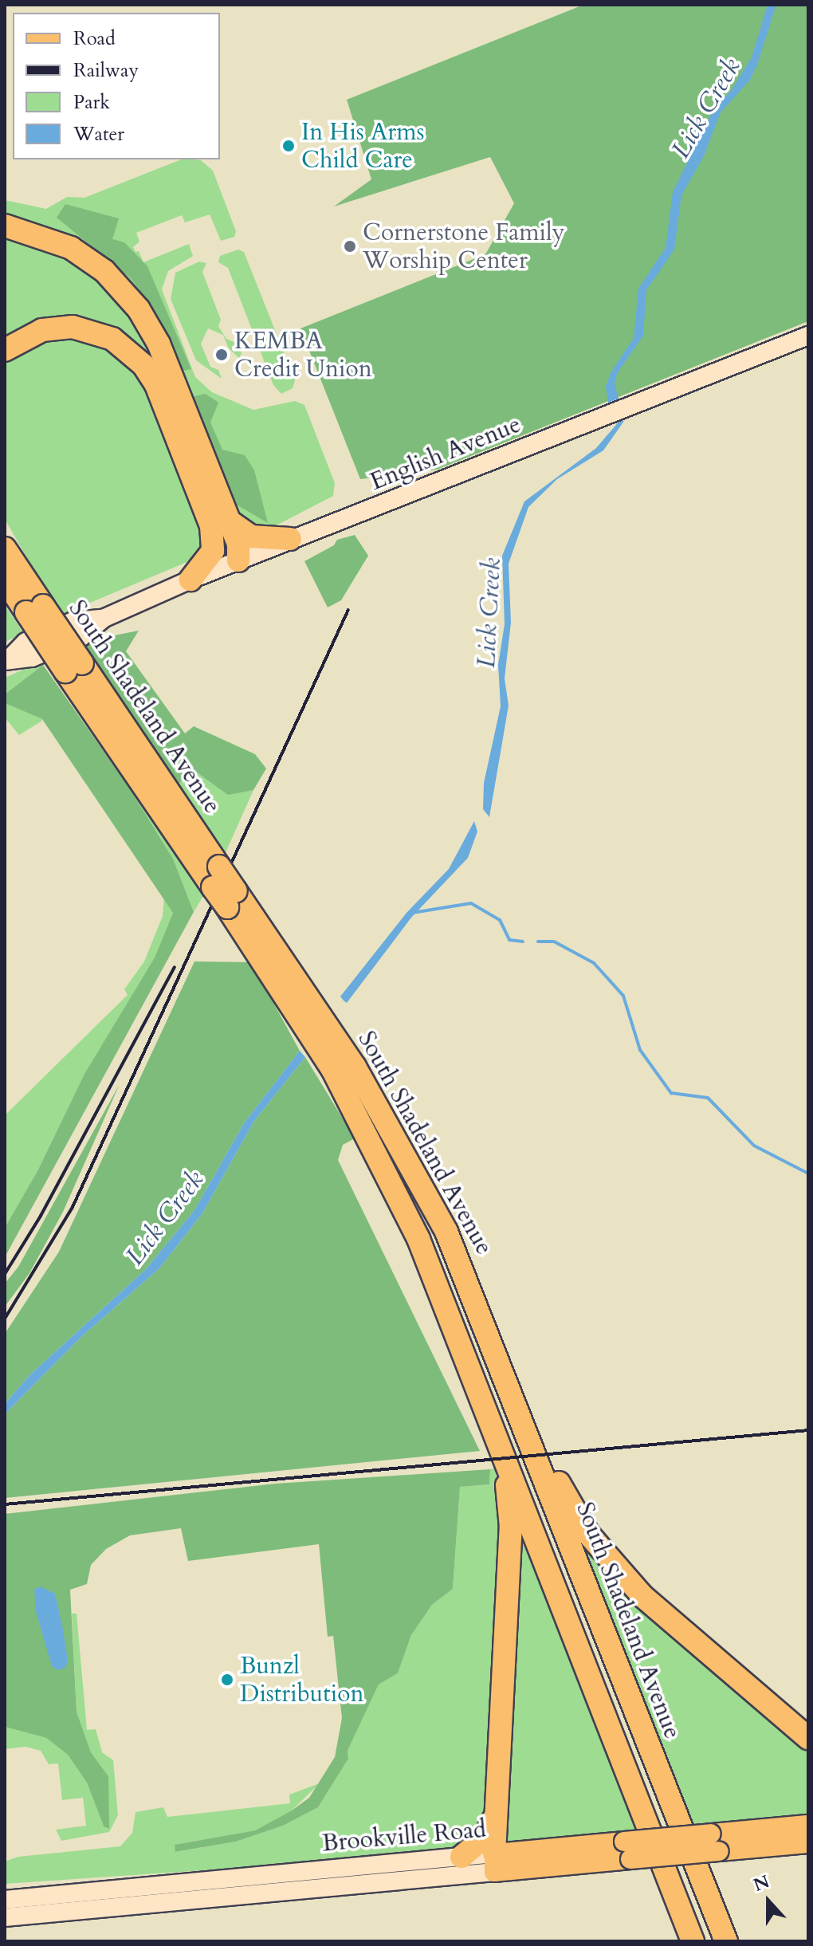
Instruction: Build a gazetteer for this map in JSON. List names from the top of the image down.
{
  "streets": {
    "highway": ["South Shadeland Avenue"],
    "main road": ["English Avenue", "Brookville Road"]
  },
  "water": ["Lick Creek"],
  "places": [
    "In His Arms Child Care",
    "Cornerstone Family Worship Center",
    "KEMBA Credit Union",
    "Bunzl Distribution"
  ],
  "legend": [
    "Road",
    "Railway",
    "Park",
    "Water"
  ],
  "north": "top"
}
